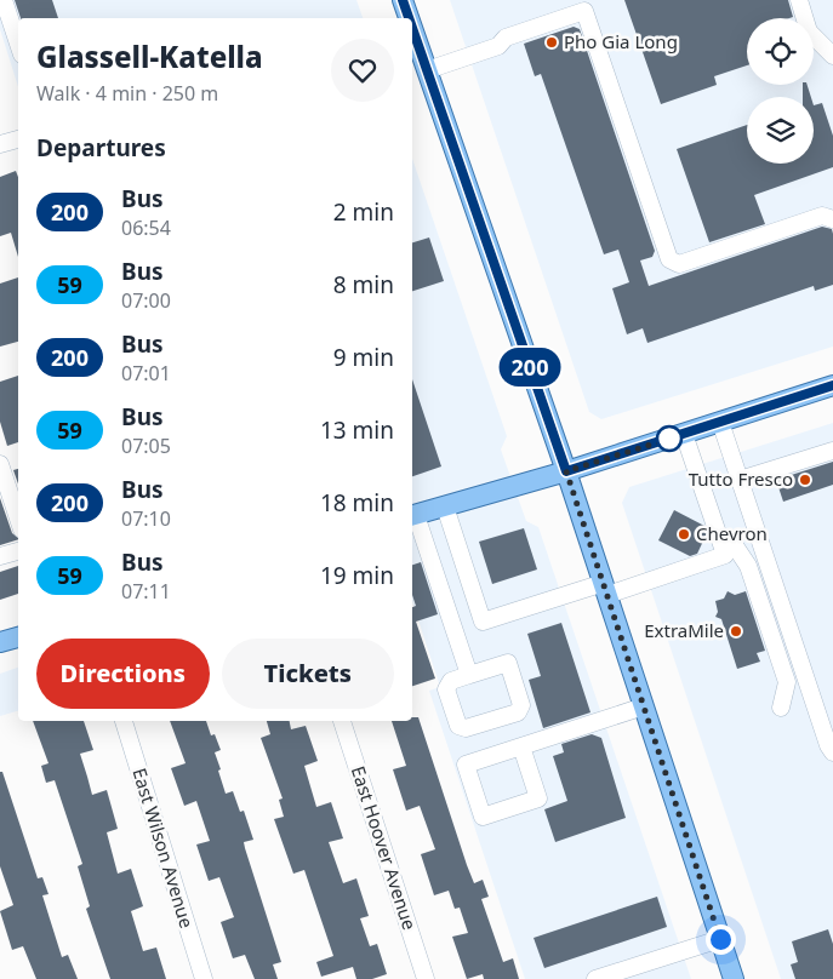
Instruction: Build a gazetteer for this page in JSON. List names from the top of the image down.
{
  "streets": {
    "street": ["East Wilson Avenue", "East Hoover Avenue"]
  },
  "places": [
    "Pho Gia Long",
    "Tutto Fresco",
    "Chevron",
    "ExtraMile"
  ],
  "lines": ["bus line 200"],
  "page": {
    "on_map": "200",
    "heading": [
      ["Glassell-Katella", "Walk · 4 min · 250 m"],
      "Departures"
    ],
    "list": [
      {
        "mark": "200",
        "name": "Bus",
        "note": "06:54",
        "value": "2 min"
      },
      {
        "mark": "59",
        "name": "Bus",
        "note": "07:00",
        "value": "8 min"
      },
      {
        "mark": "200",
        "name": "Bus",
        "note": "07:01",
        "value": "9 min"
      },
      {
        "mark": "59",
        "name": "Bus",
        "note": "07:05",
        "value": "13 min"
      },
      {
        "mark": "200",
        "name": "Bus",
        "note": "07:10",
        "value": "18 min"
      },
      {
        "mark": "59",
        "name": "Bus",
        "note": "07:11",
        "value": "19 min"
      }
    ],
    "buttons": ["Directions", "Tickets"]
  }
}
